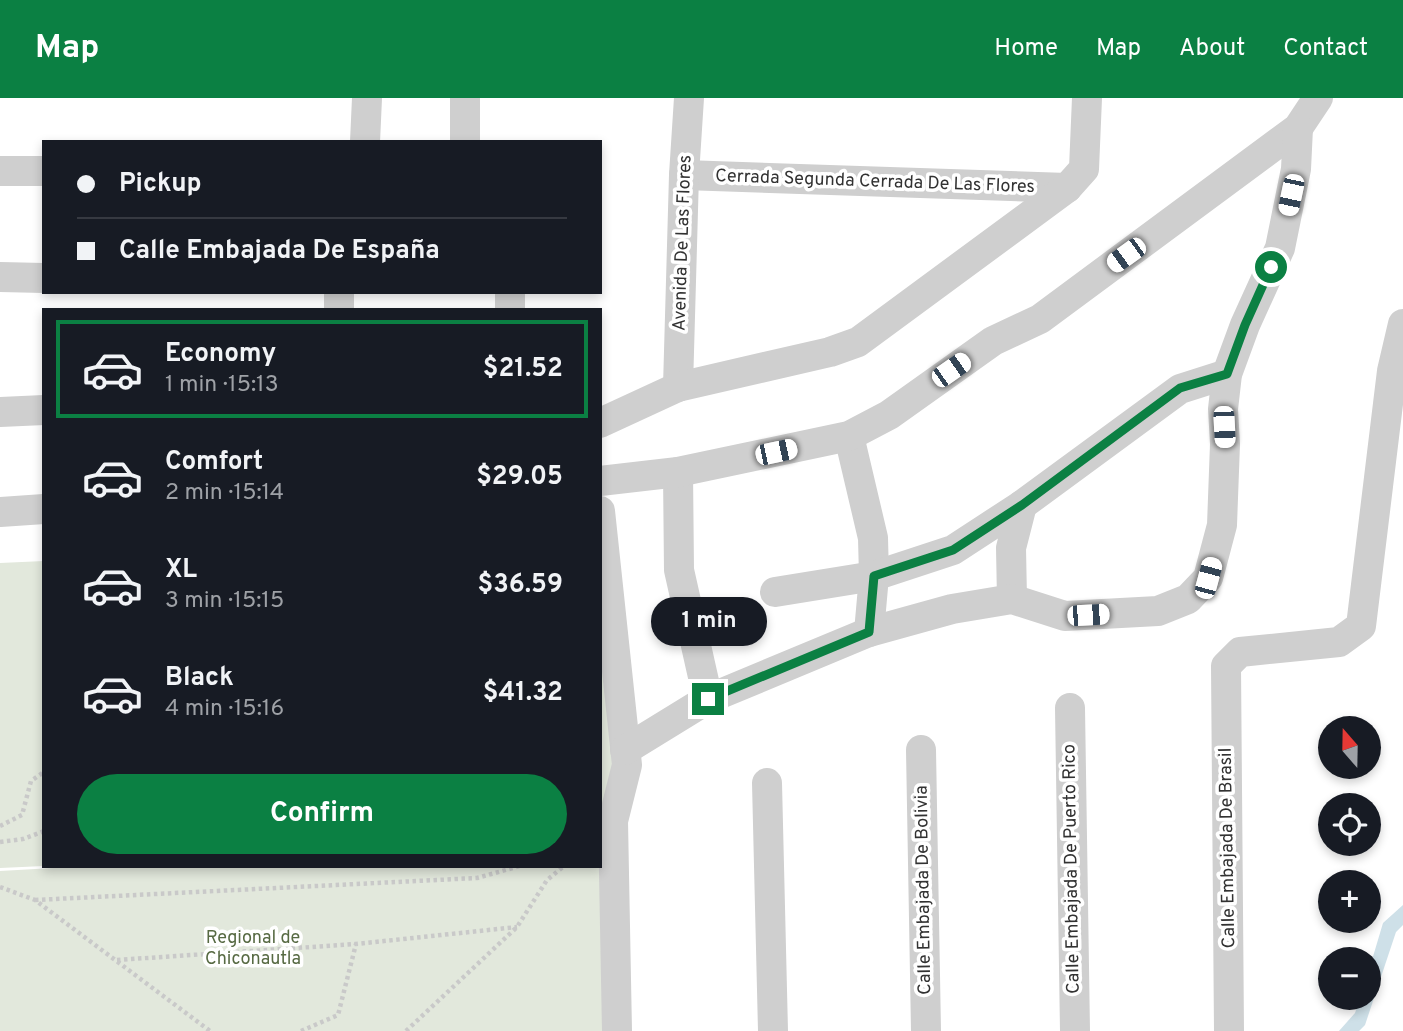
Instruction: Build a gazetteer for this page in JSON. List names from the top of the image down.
{
  "streets": {
    "street": [
      "Cerrada Segunda Cerrada De Las Flores",
      "Avenida De Las Flores",
      "Calle Embajada De Brasil",
      "Calle Embajada De Puerto Rico",
      "Calle Embajada De Bolivia"
    ]
  },
  "crossings": [
    ["Cerrada Segunda Cerrada De Las Flores", "Avenida De Las Flores"]
  ],
  "parks": ["Regional de Chiconautla"],
  "north": "top",
  "page": {
    "header": "Map",
    "nav": [
      "Home",
      "Map",
      "About",
      "Contact"
    ],
    "banner": ["Pickup", "Calle Embajada De España"],
    "list": [
      {
        "name": "Economy",
        "note": "1 min · 15:13",
        "value": "$21.52"
      },
      {
        "name": "Comfort",
        "note": "2 min · 15:14",
        "value": "$29.05"
      },
      {
        "name": "XL",
        "note": "3 min · 15:15",
        "value": "$36.59"
      },
      {
        "name": "Black",
        "note": "4 min · 15:16",
        "value": "$41.32"
      }
    ],
    "bubble": "1 min",
    "map_buttons": ["+", "−"],
    "buttons": "Confirm"
  }
}
